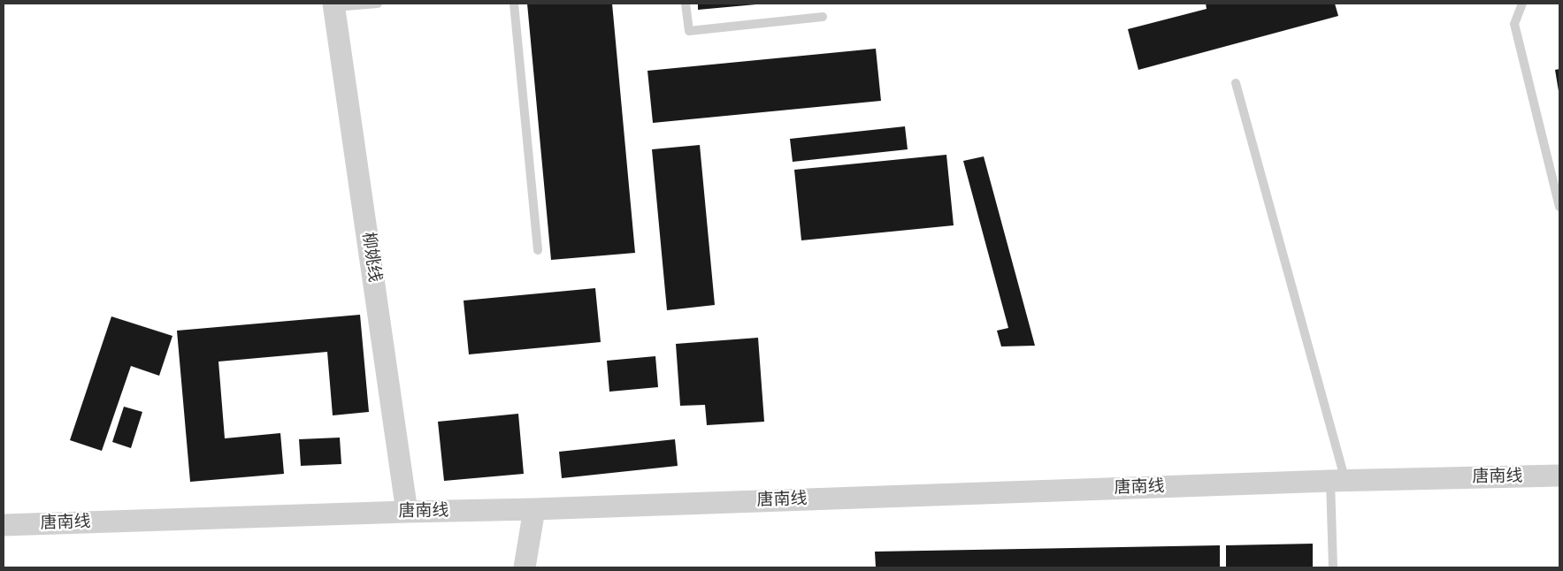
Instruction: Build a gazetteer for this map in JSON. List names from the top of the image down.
{
  "streets": {
    "street": ["柳姚线", "唐南线"]
  },
  "crossings": [
    ["柳姚线", "唐南线"]
  ]
}
